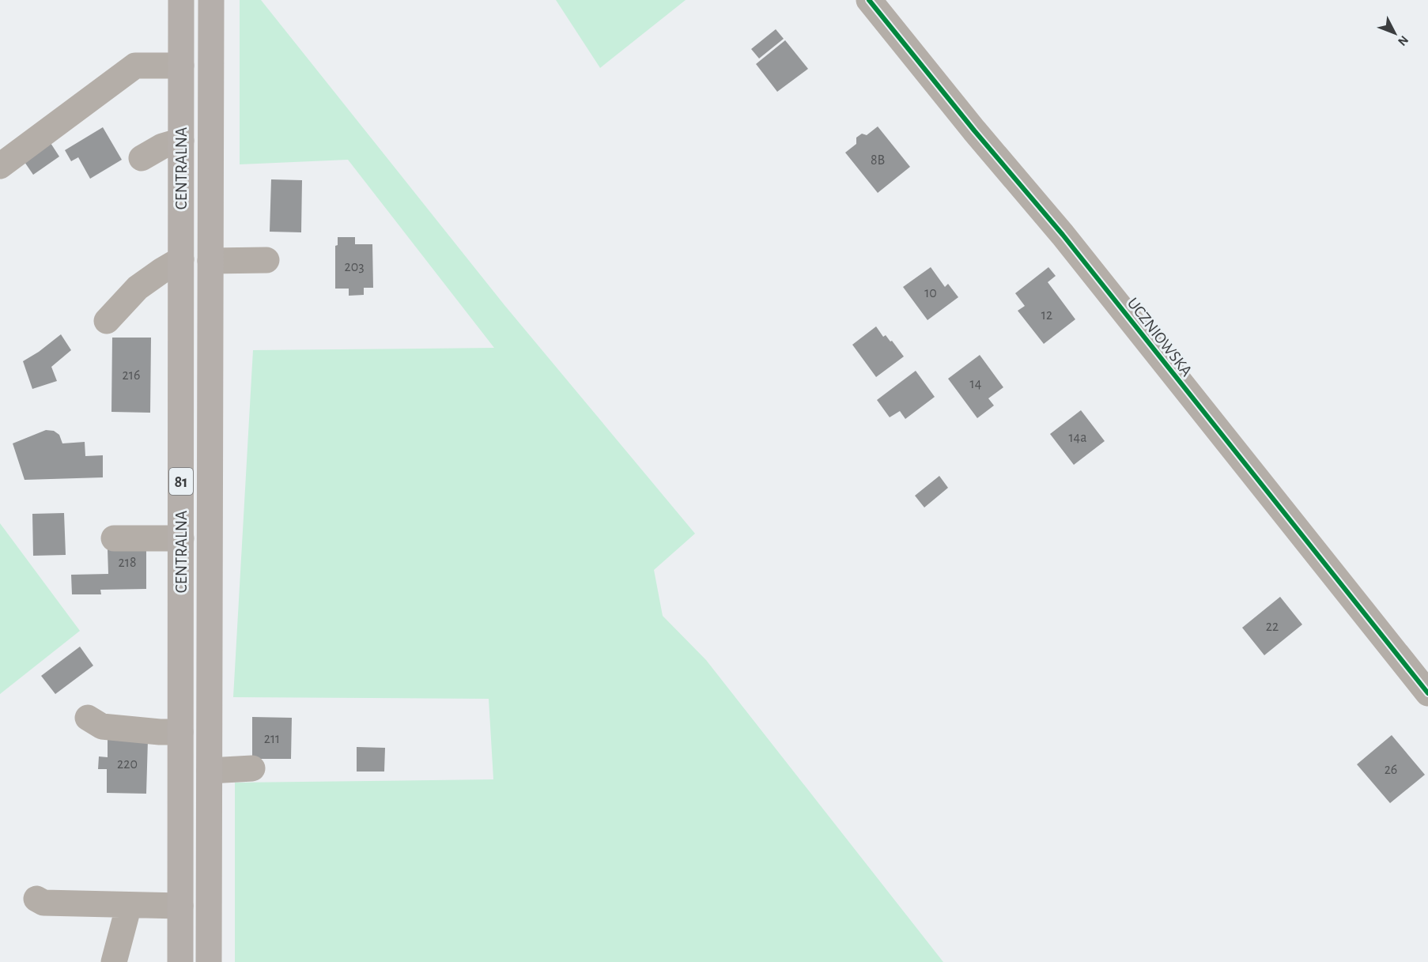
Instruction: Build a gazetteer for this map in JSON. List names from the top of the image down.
{
  "streets": {
    "main road": ["CENTRALNA", "81"],
    "street": ["UCZNIOWSKA"]
  },
  "house_numbers": [
    "8B",
    "203",
    "10",
    "12",
    "216",
    "14",
    "14a",
    "218",
    "22",
    "211",
    "220",
    "26"
  ],
  "north": "bottom right"
}
